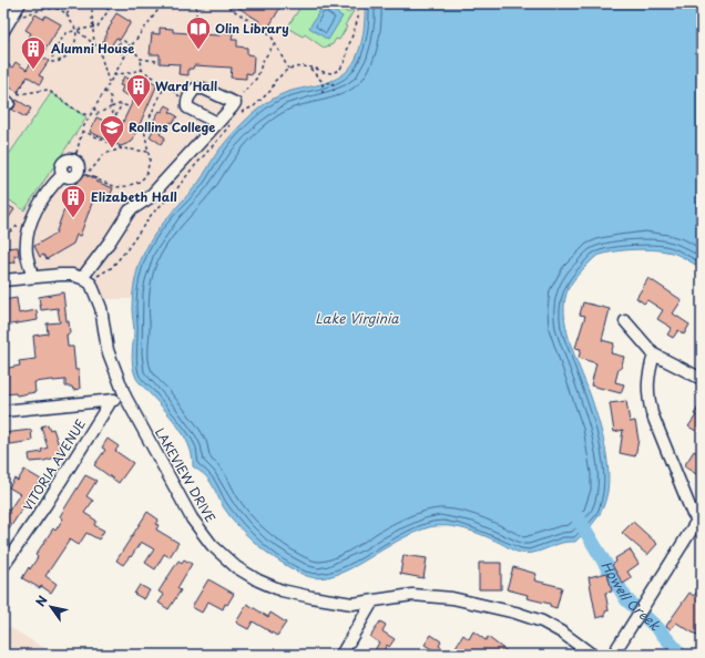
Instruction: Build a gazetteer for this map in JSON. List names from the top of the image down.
{
  "streets": {
    "street": ["VITORIA AVENUE", "LAKEVIEW DRIVE"]
  },
  "water": ["Lake Virginia", "Howell Creek"],
  "places": {
    "library": ["Olin Library"],
    "building": ["Alumni House", "Ward Hall", "Elizabeth Hall"],
    "school or university": ["Rollins College"]
  },
  "north": "top left"
}
